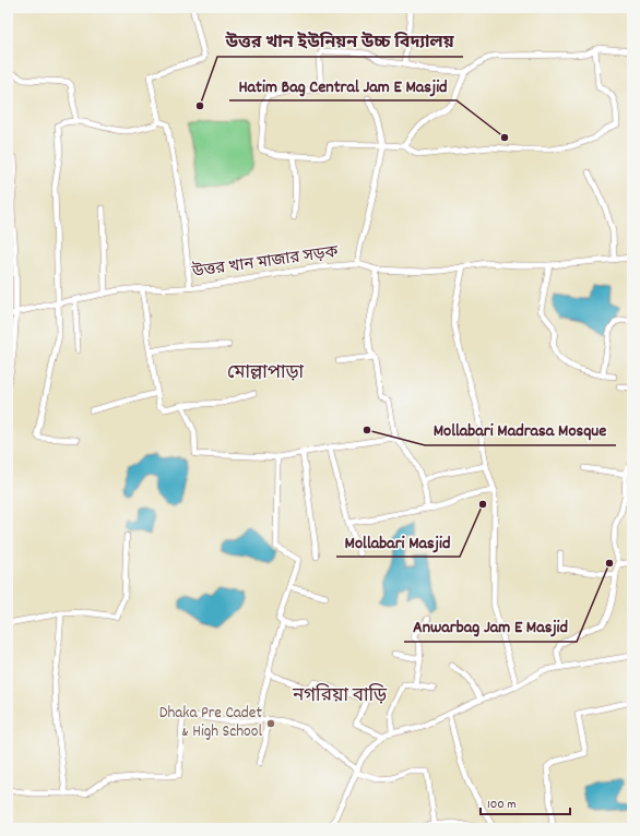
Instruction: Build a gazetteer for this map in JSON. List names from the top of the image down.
{
  "streets": {
    "street": ["উত্তর খান মাজার সড়ক"]
  },
  "districts": ["মোল্লাপাড়া", "নগরিয়া বাড়ি"],
  "places": [
    "উত্তর খান ইউনিয়ন উচ্চ বিদ্যালয়",
    "Hatim Bag Central Jam E Masjid",
    "Mollabari Madrasa Mosque",
    "Mollabari Masjid",
    "Anwarbag Jam E Masjid",
    "Dhaka Pre Cadet & High School"
  ],
  "scale_bar": "100 m"
}
